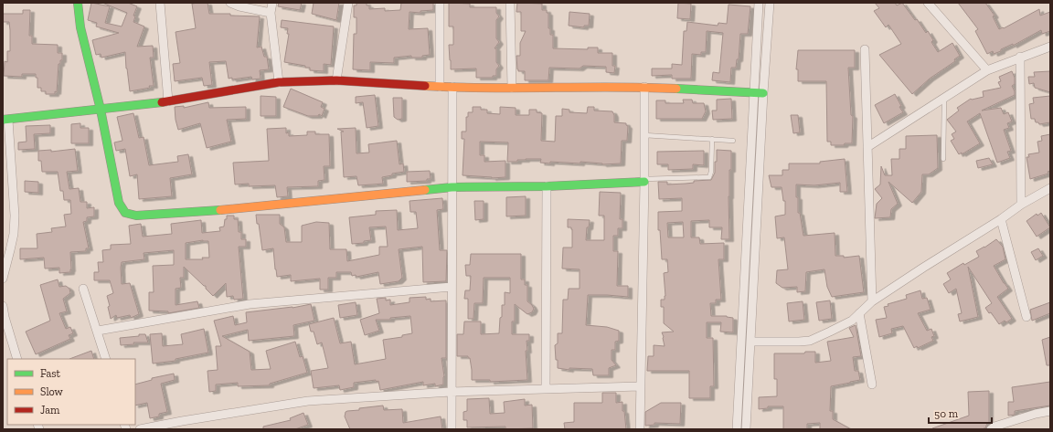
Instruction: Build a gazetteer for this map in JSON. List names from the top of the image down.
{
  "legend": ["Fast", "Slow", "Jam"],
  "scale_bar": "50 m"
}
